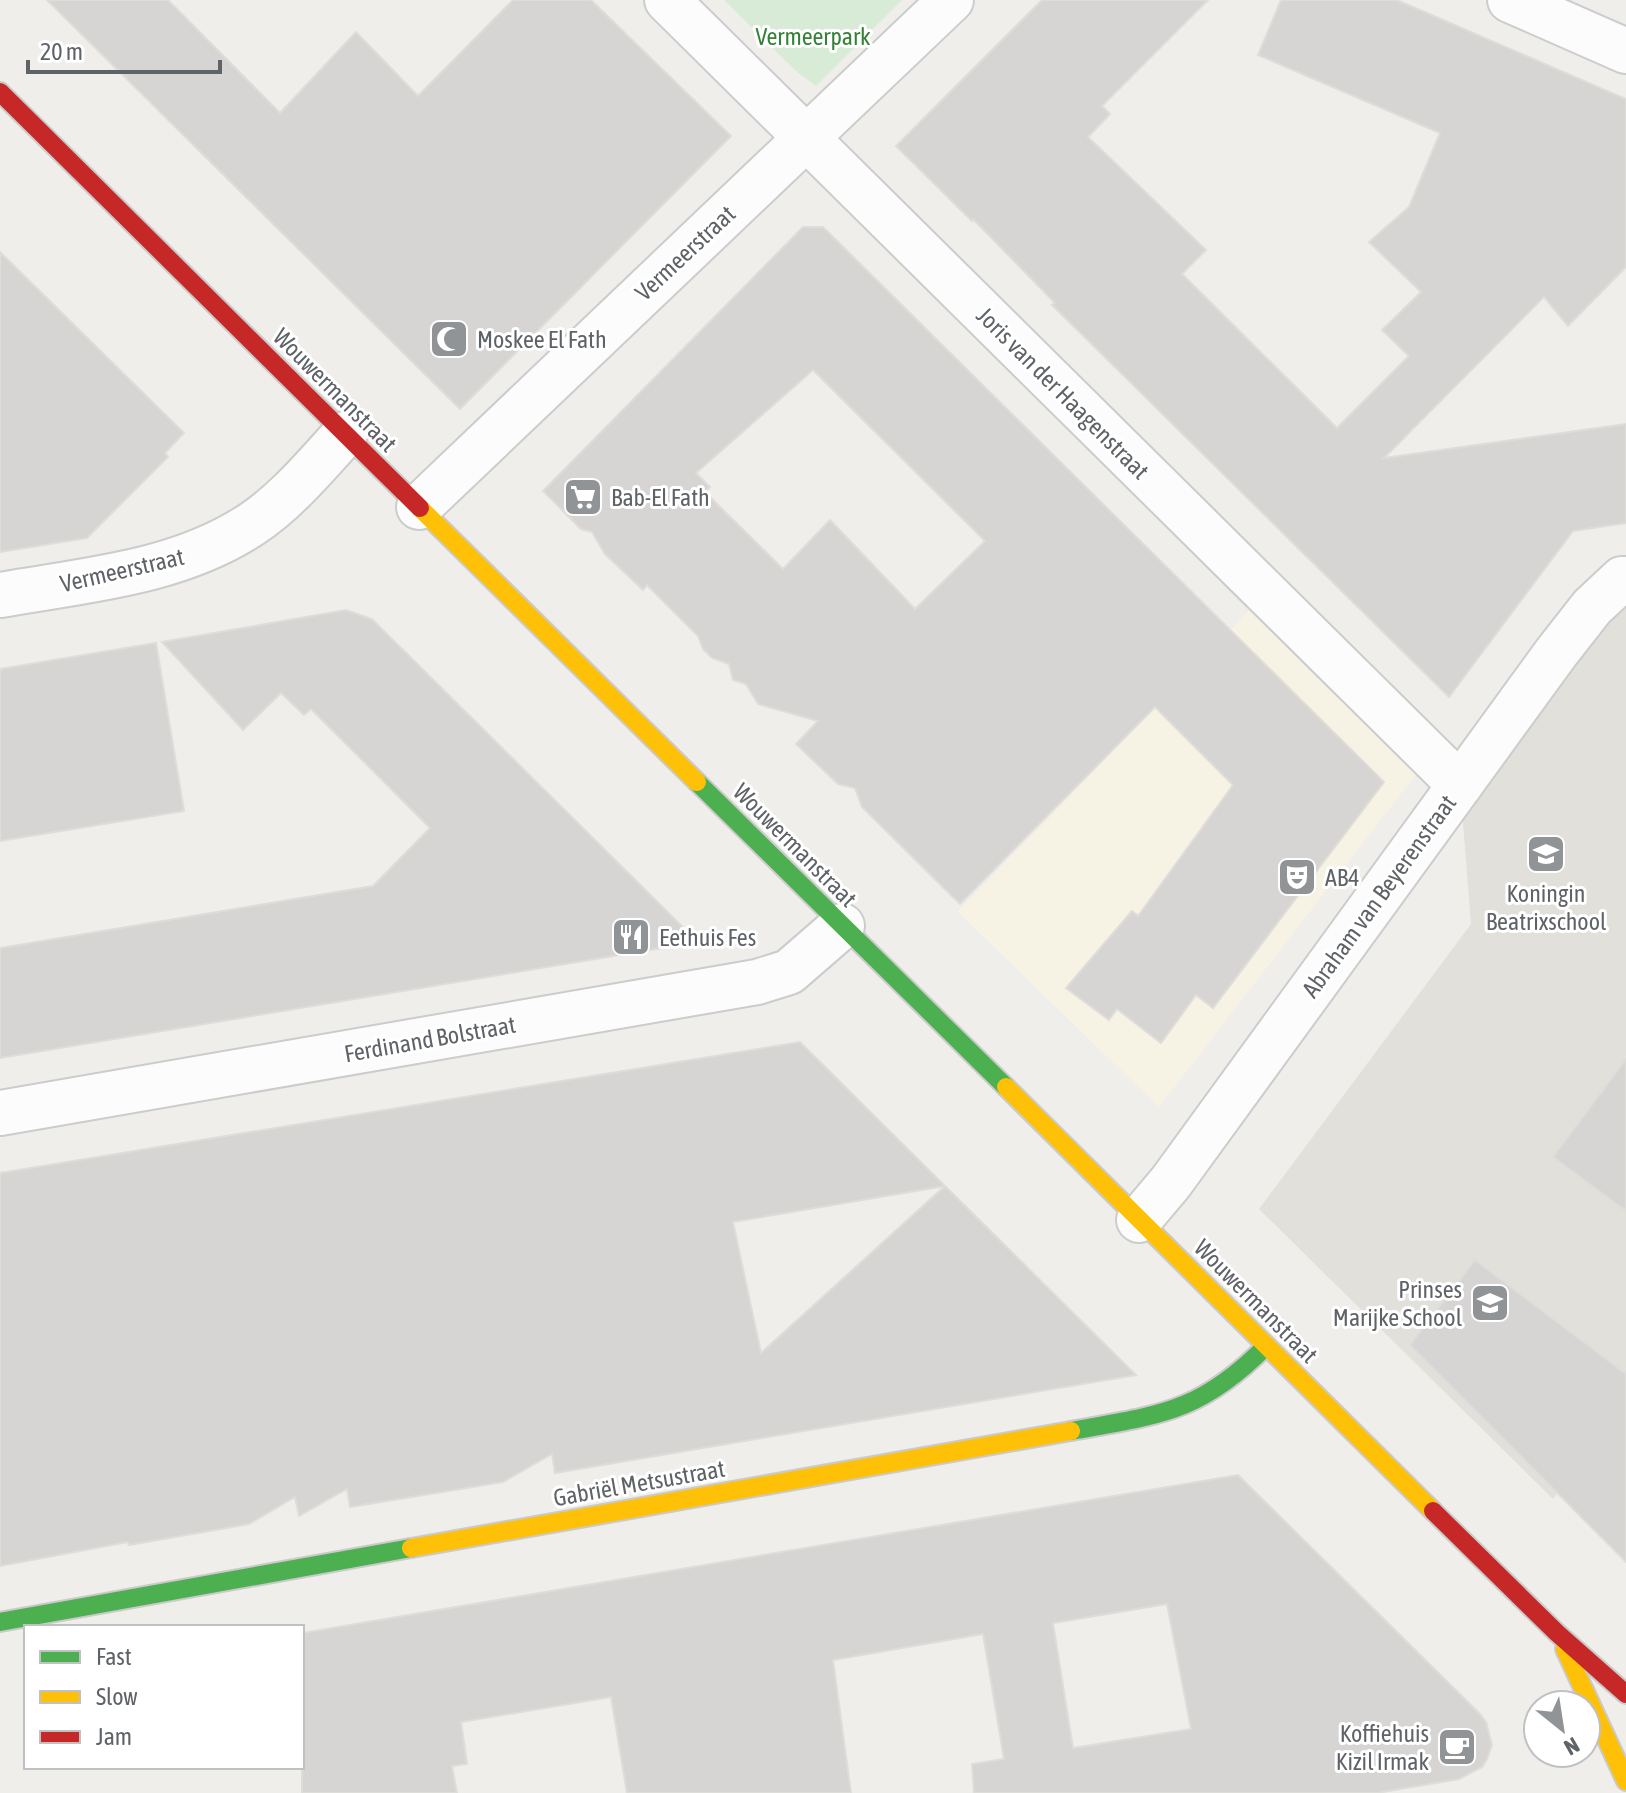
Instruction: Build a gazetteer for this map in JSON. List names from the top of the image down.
{
  "streets": {
    "street": [
      "Vermeerstraat",
      "Wouwermanstraat",
      "Joris van der Haagenstraat",
      "Abraham van Beyerenstraat",
      "Ferdinand Bolstraat",
      "Gabriël Metsustraat"
    ]
  },
  "crossings": [
    ["Vermeerstraat", "Wouwermanstraat"],
    ["Vermeerstraat", "Joris van der Haagenstraat"],
    ["Wouwermanstraat", "Abraham van Beyerenstraat"],
    ["Wouwermanstraat", "Ferdinand Bolstraat"],
    ["Wouwermanstraat", "Gabriël Metsustraat"],
    ["Joris van der Haagenstraat", "Abraham van Beyerenstraat"]
  ],
  "parks": ["Vermeerpark"],
  "places": {
    "mosque": ["Moskee El Fath"],
    "supermarket": ["Bab-El Fath"],
    "school or university": ["Koningin Beatrixschool", "Prinses Marijke School"],
    "theatre": ["AB4"],
    "restaurant": ["Eethuis Fes"],
    "cafe": ["Koffiehuis Kizil Irmak"]
  },
  "legend": ["Fast", "Slow", "Jam"],
  "scale_bar": "20 m",
  "north": "bottom right"
}
